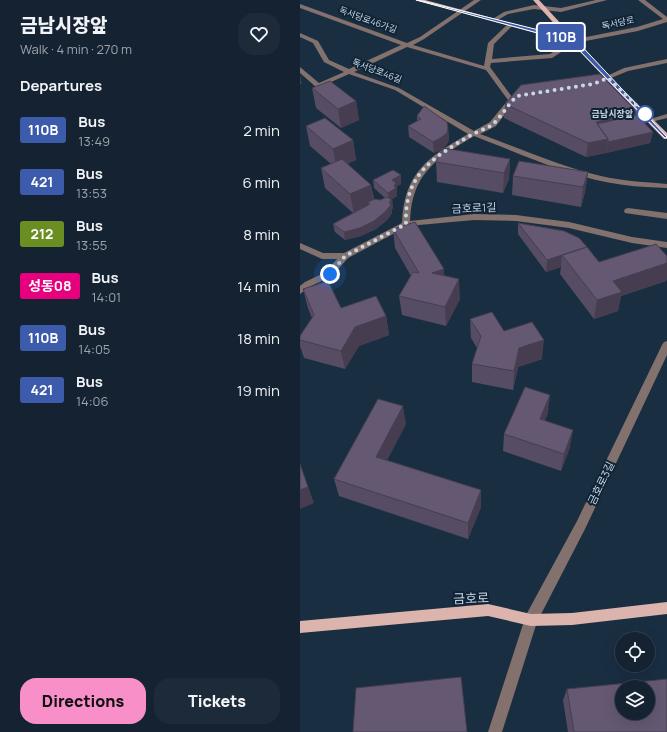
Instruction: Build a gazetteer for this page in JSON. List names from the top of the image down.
{
  "streets": {
    "main road": ["독서당로", "금호로"],
    "street": [
      "독서당로46가길",
      "독서당로46길",
      "금호로1길",
      "금호로3길"
    ]
  },
  "crossings": [
    ["독서당로46가길", "독서당로"],
    ["독서당로46가길", "독서당로46길"],
    ["금호로3길", "금호로"]
  ],
  "places": ["금남시장앞"],
  "lines": ["bus line 110B"],
  "page": {
    "heading": [
      ["금남시장앞", "Walk · 4 min · 270 m"],
      "Departures"
    ],
    "on_map": "110B",
    "list": [
      {
        "mark": "110B",
        "name": "Bus",
        "note": "13:49",
        "value": "2 min"
      },
      {
        "mark": "421",
        "name": "Bus",
        "note": "13:53",
        "value": "6 min"
      },
      {
        "mark": "212",
        "name": "Bus",
        "note": "13:55",
        "value": "8 min"
      },
      {
        "mark": "성동08",
        "name": "Bus",
        "note": "14:01",
        "value": "14 min"
      },
      {
        "mark": "110B",
        "name": "Bus",
        "note": "14:05",
        "value": "18 min"
      },
      {
        "mark": "421",
        "name": "Bus",
        "note": "14:06",
        "value": "19 min"
      }
    ],
    "buttons": ["Directions", "Tickets"]
  }
}
